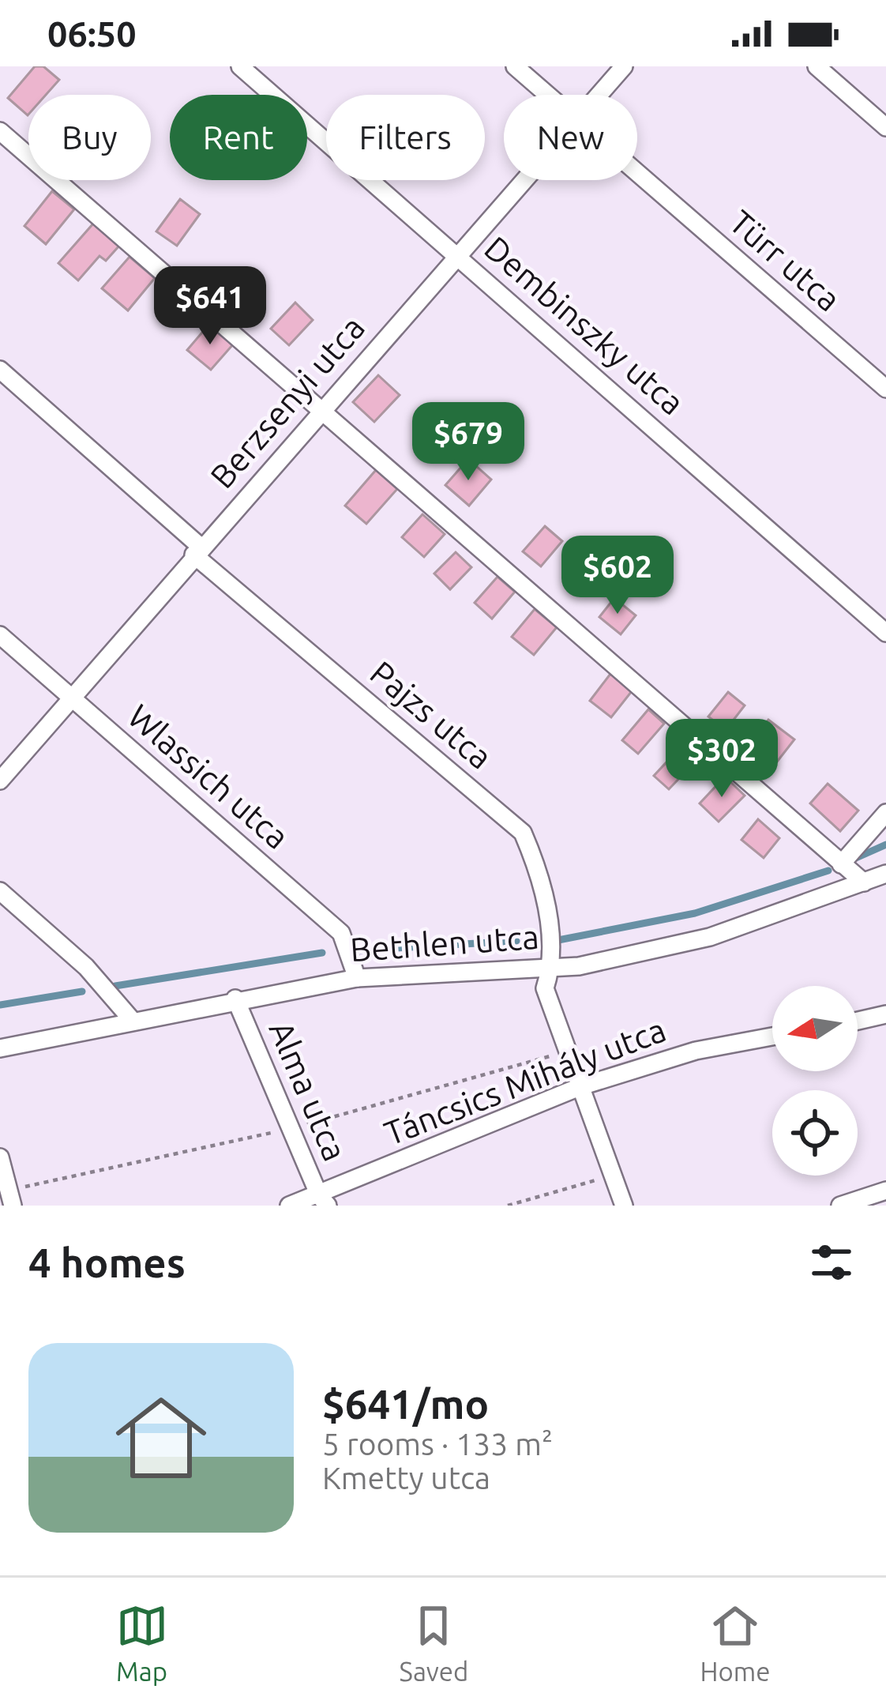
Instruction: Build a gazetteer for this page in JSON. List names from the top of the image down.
{
  "streets": {
    "street": [
      "Türr utca",
      "Dembinszky utca",
      "Berzsenyi utca",
      "Pajzs utca",
      "Wlassich utca",
      "Bethlen utca",
      "Táncsics Mihály utca",
      "Alma utca"
    ]
  },
  "crossings": [
    ["Dembinszky utca", "Berzsenyi utca"],
    ["Berzsenyi utca", "Pajzs utca"],
    ["Berzsenyi utca", "Wlassich utca"],
    ["Pajzs utca", "Bethlen utca"],
    ["Pajzs utca", "Táncsics Mihály utca"],
    ["Wlassich utca", "Bethlen utca"],
    ["Bethlen utca", "Alma utca"],
    ["Táncsics Mihály utca", "Alma utca"]
  ],
  "north": "left",
  "page": {
    "status": "06:50",
    "chip": [
      "Buy",
      "Rent",
      "Filters",
      "New"
    ],
    "price": [
      "$641",
      "$679",
      "$602",
      "$302"
    ],
    "heading": "4 homes",
    "list": [
      {
        "name": "$641/mo",
        "note": "5 rooms · 133 m² · Kmetty utca"
      }
    ],
    "tabs": ["Map", "Saved", "Home"]
  }
}
